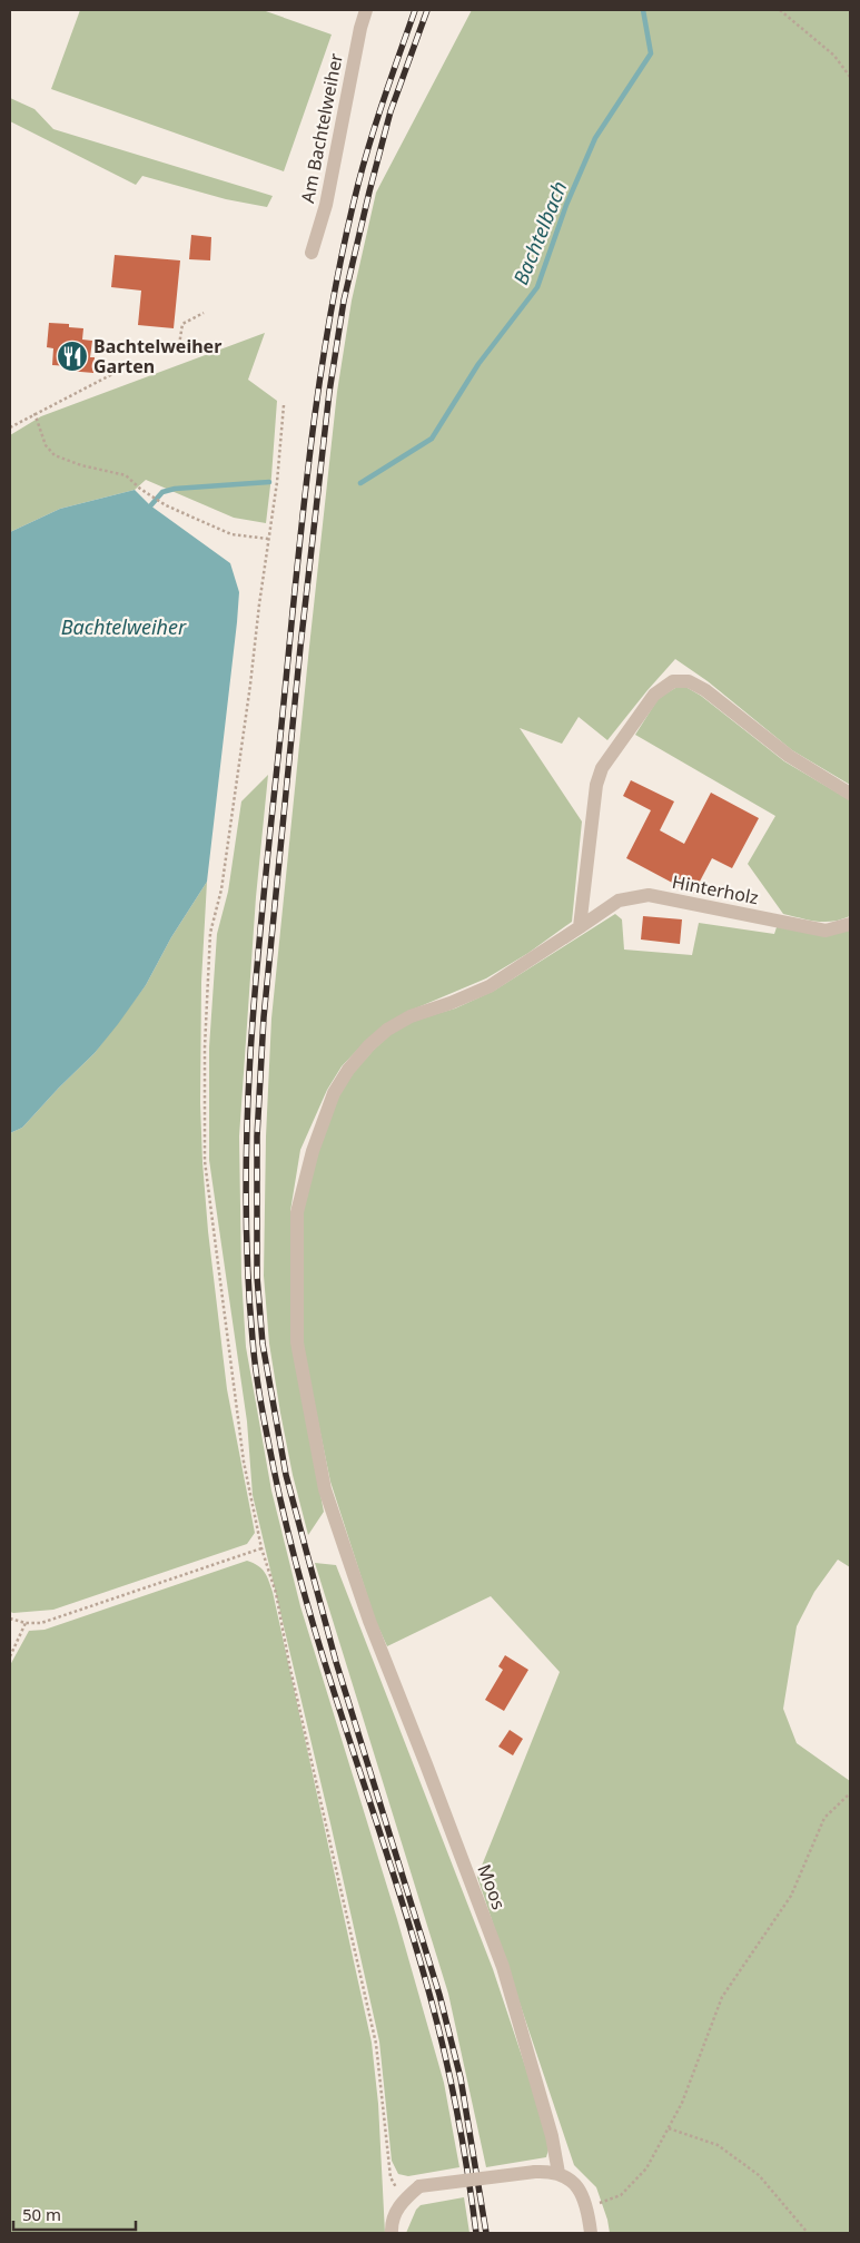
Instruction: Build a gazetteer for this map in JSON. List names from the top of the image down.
{
  "streets": {
    "street": ["Am Bachtelweiher", "Hinterholz", "Moos"]
  },
  "crossings": [
    ["Hinterholz", "Moos"]
  ],
  "water": ["Bachtelbach", "Bachtelweiher"],
  "places": {
    "restaurant": ["Bachtelweiher Garten"]
  },
  "scale_bar": "50 m"
}
